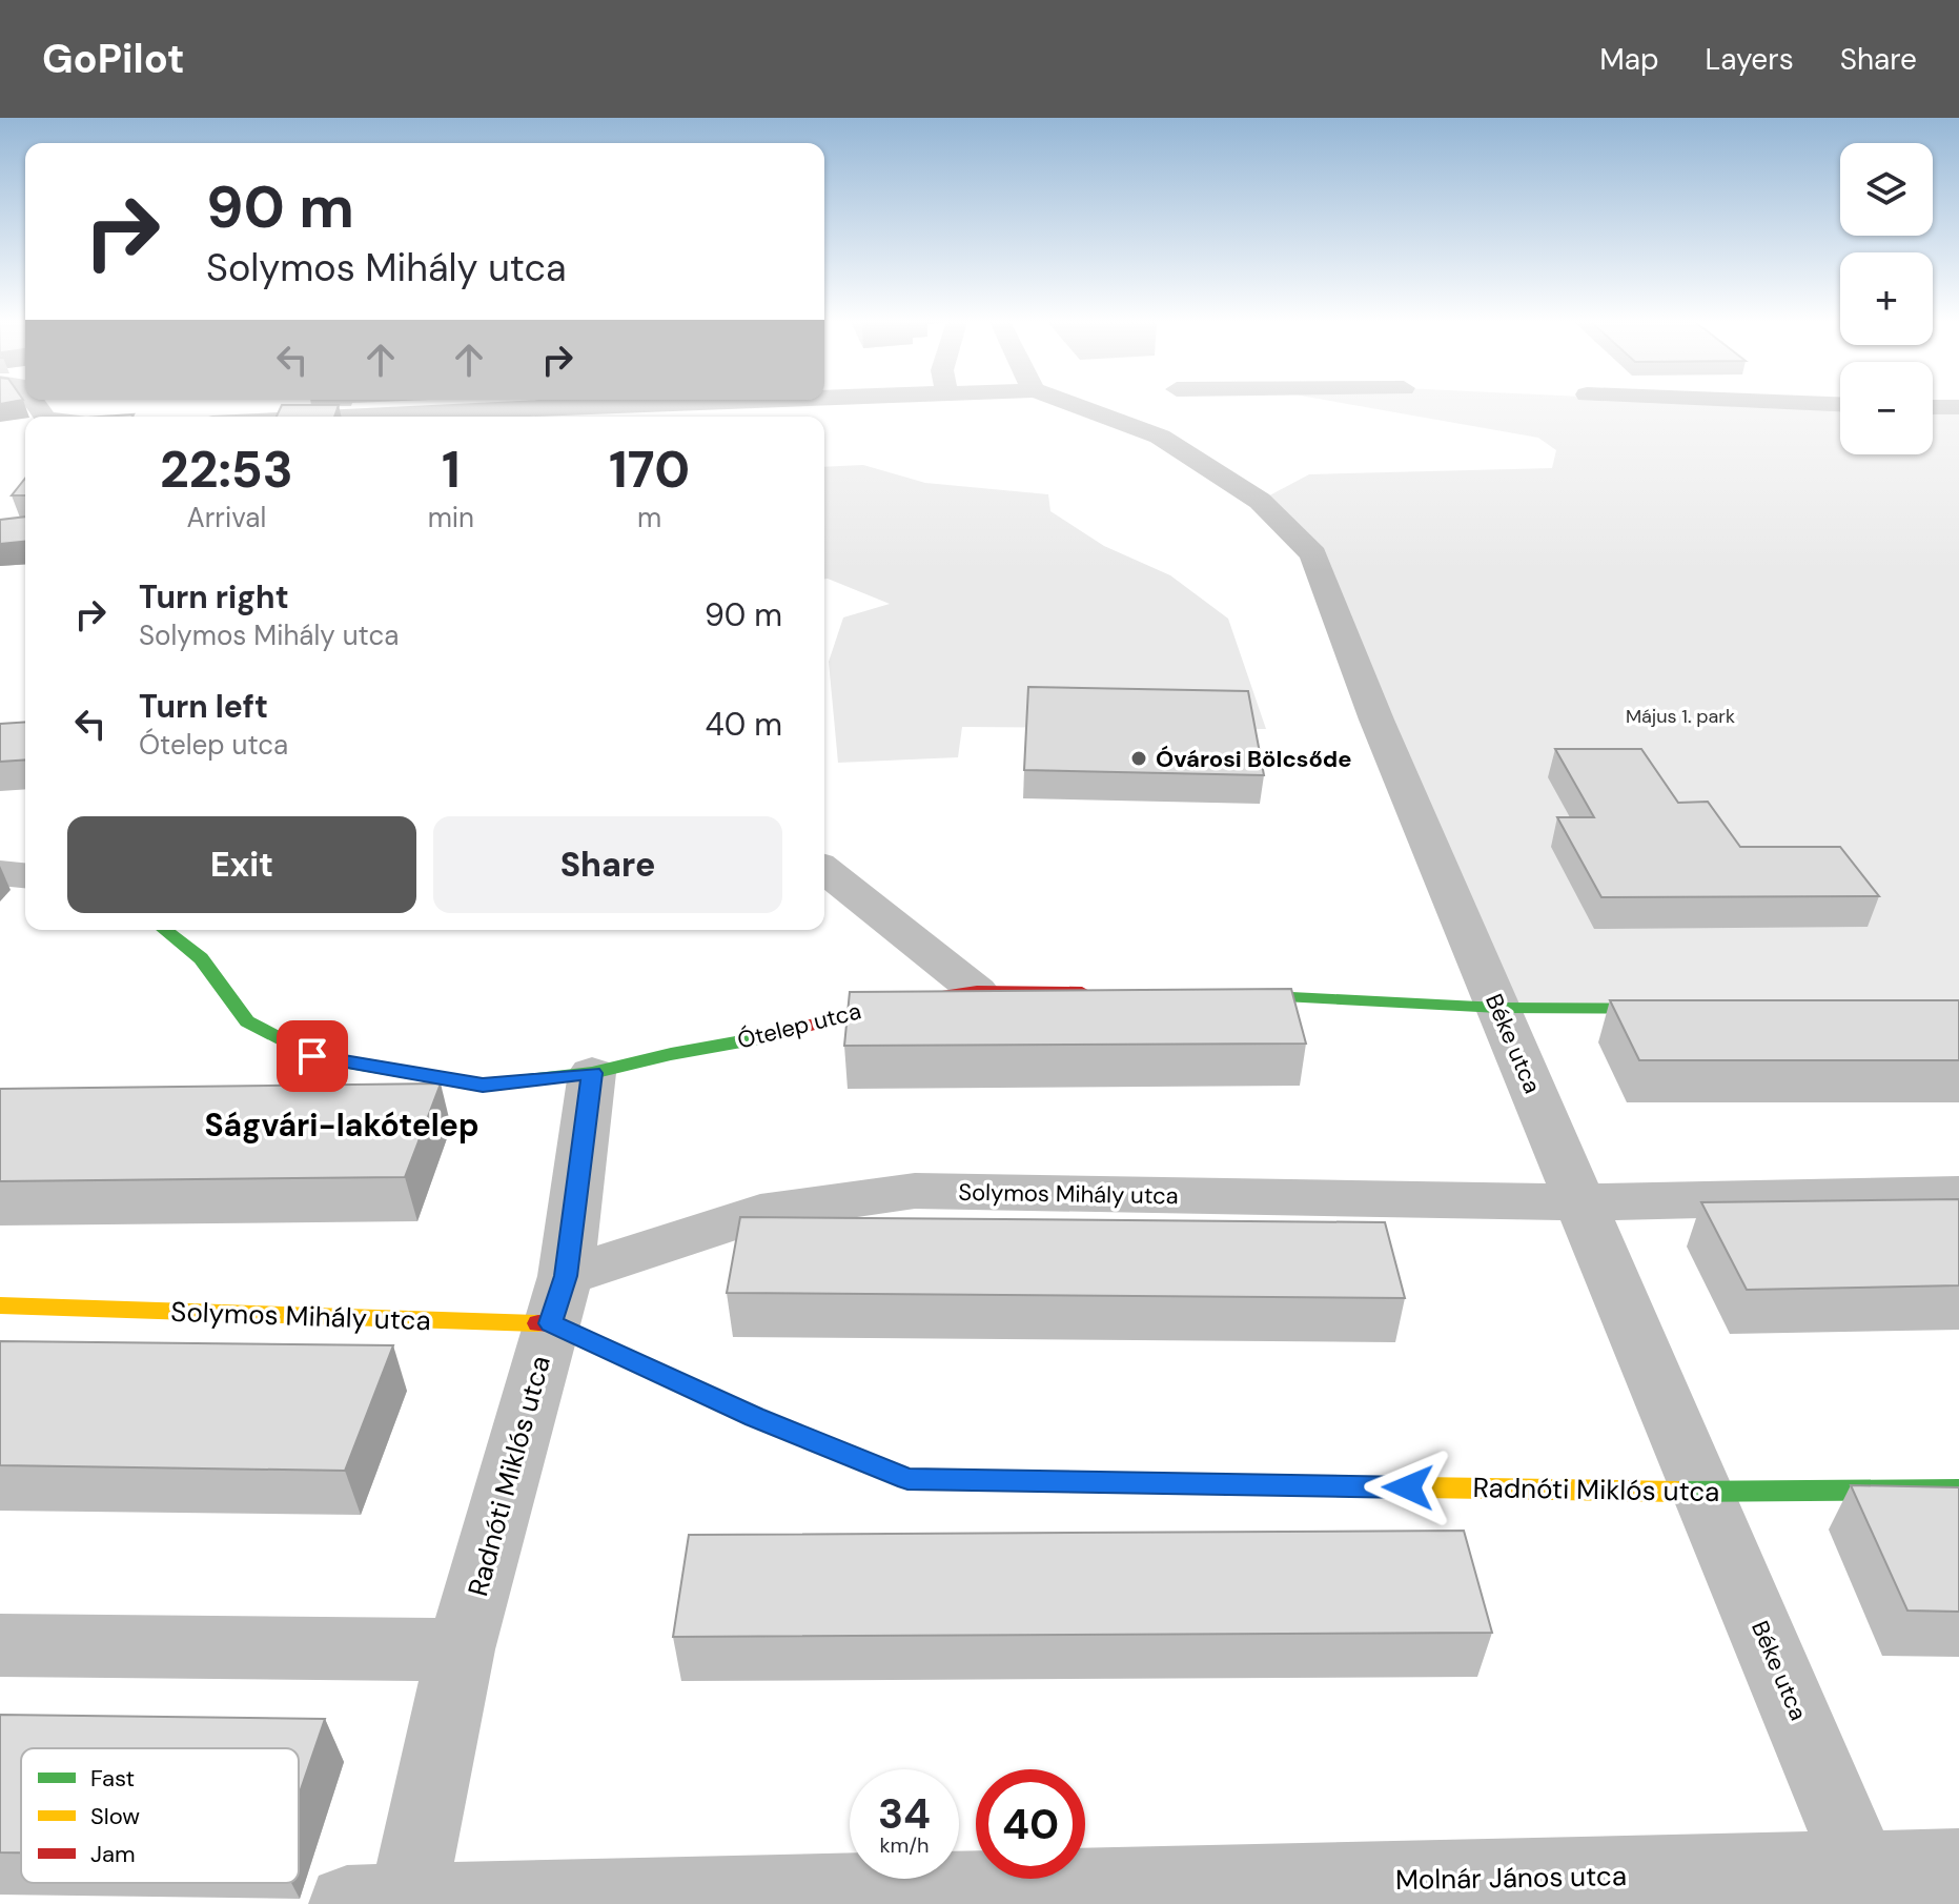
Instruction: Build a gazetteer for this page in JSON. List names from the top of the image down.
{
  "streets": {
    "street": [
      "Ótelep utca",
      "Béke utca",
      "Solymos Mihály utca",
      "Radnóti Miklós utca",
      "Molnár János utca"
    ]
  },
  "crossings": [
    ["Béke utca", "Solymos Mihály utca"],
    ["Béke utca", "Radnóti Miklós utca"],
    ["Béke utca", "Molnár János utca"],
    ["Solymos Mihály utca", "Radnóti Miklós utca"],
    ["Radnóti Miklós utca", "Molnár János utca"]
  ],
  "districts": ["Ságvári-lakótelep"],
  "parks": ["Május 1. park"],
  "places": ["Óvárosi Bölcsőde"],
  "legend": ["Fast", "Slow", "Jam"],
  "page": {
    "header": "GoPilot",
    "nav": ["Map", "Layers", "Share"],
    "map_buttons": ["+", "−"],
    "turn": ["90 m", "Solymos Mihály utca"],
    "eta": [
      "22:53",
      "Arrival",
      "1",
      "min",
      "170",
      "m"
    ],
    "list": [
      {
        "name": "Turn right",
        "note": "Solymos Mihály utca",
        "value": "90 m"
      },
      {
        "name": "Turn left",
        "note": "Ótelep utca",
        "value": "40 m"
      }
    ],
    "buttons": ["Exit", "Share"],
    "speed": "34 km/h",
    "limit": "40"
  }
}
